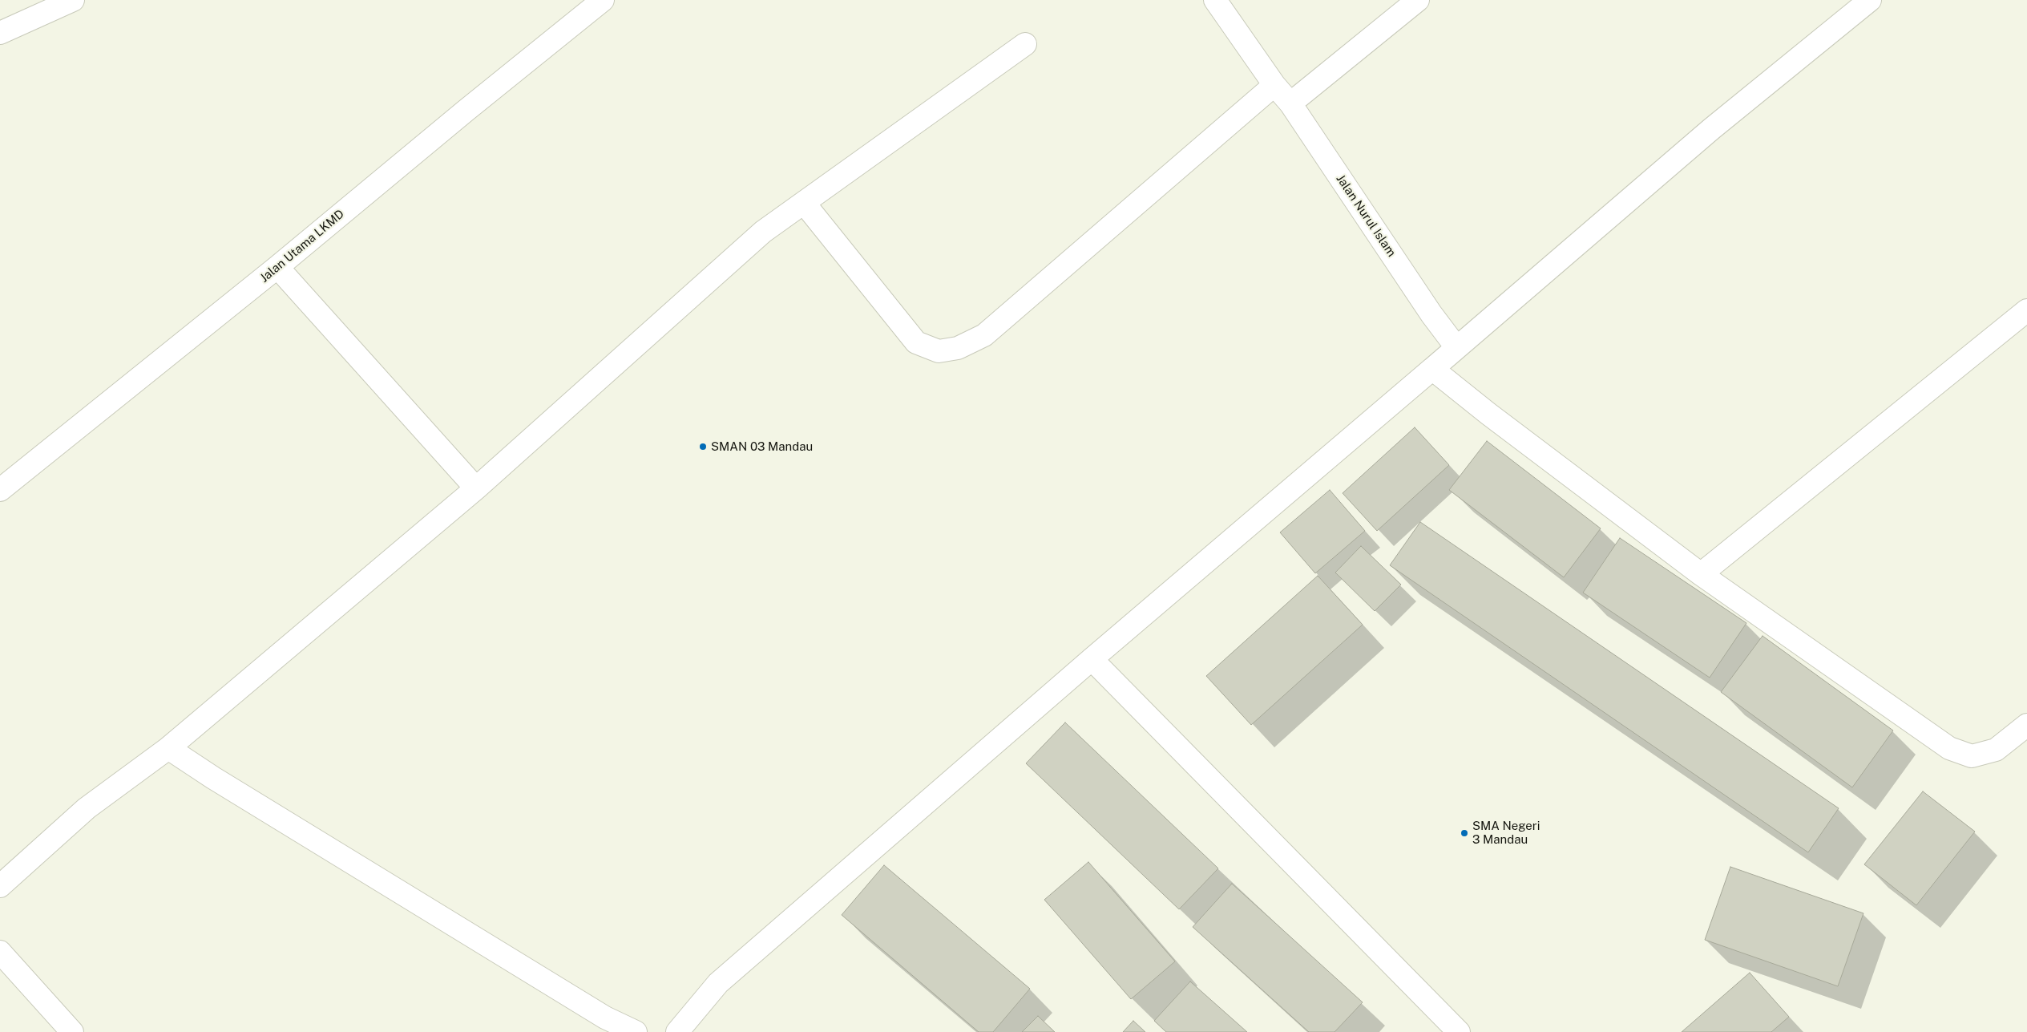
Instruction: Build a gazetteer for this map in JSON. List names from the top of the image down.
{
  "streets": {
    "street": ["Jalan Nurul Islam", "Jalan Utama LKMD"]
  },
  "places": ["SMAN 03 Mandau", "SMA Negeri 3 Mandau"]
}
